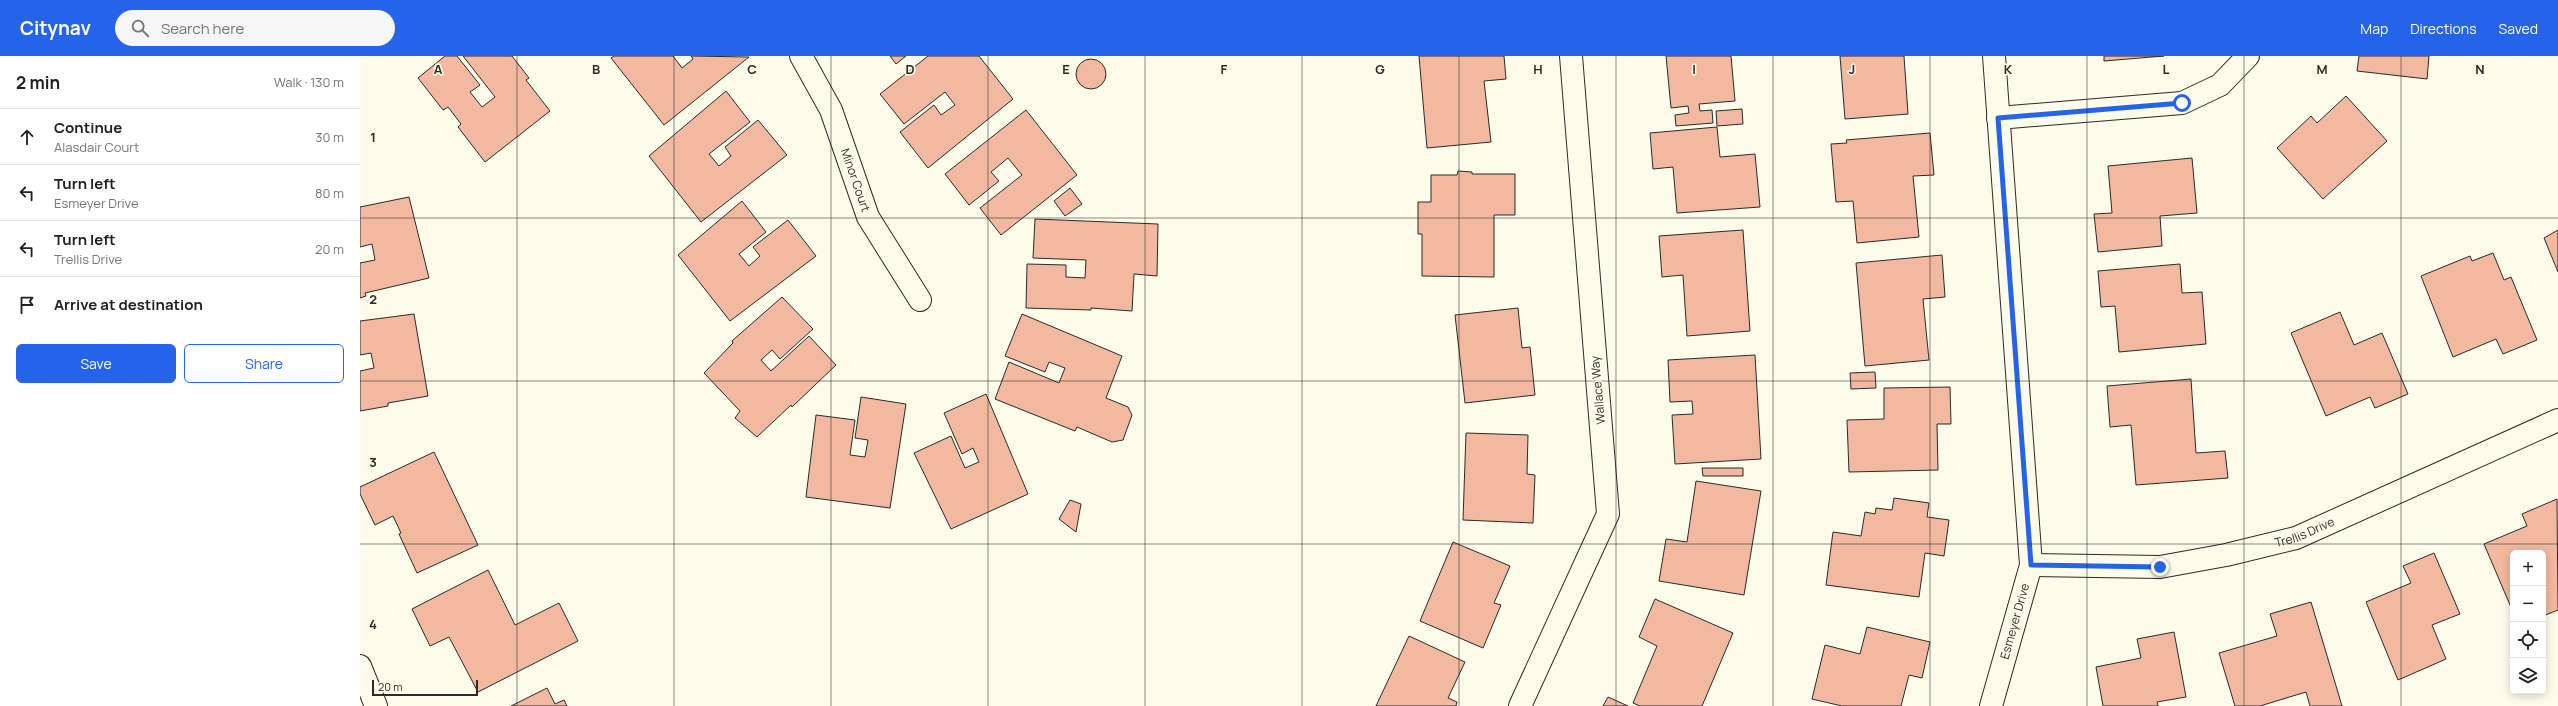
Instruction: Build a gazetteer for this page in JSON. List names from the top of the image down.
{
  "streets": {
    "street": [
      "Minor Court",
      "Wallace Way",
      "Trellis Drive",
      "Esmeyer Drive"
    ]
  },
  "crossings": [
    ["Trellis Drive", "Esmeyer Drive"]
  ],
  "scale_bar": "20 m",
  "page": {
    "header": "Citynav",
    "search": "Search here",
    "nav": ["Map", "Directions", "Saved"],
    "heading": ["2 min", "Walk · 130 m"],
    "list": [
      ["Continue", "Alasdair Court", "30 m"],
      ["Turn left", "Esmeyer Drive", "80 m"],
      ["Turn left", "Trellis Drive", "20 m"],
      "Arrive at destination"
    ],
    "buttons": ["Save", "Share"],
    "map_buttons": ["+", "−"],
    "scale": "20 m"
  },
  "grid": {
    "columns": [
      "A",
      "B",
      "C",
      "D",
      "E",
      "F",
      "G",
      "H",
      "I",
      "J",
      "K",
      "L",
      "M",
      "N"
    ],
    "rows": [
      "1",
      "2",
      "3",
      "4"
    ]
  }
}
